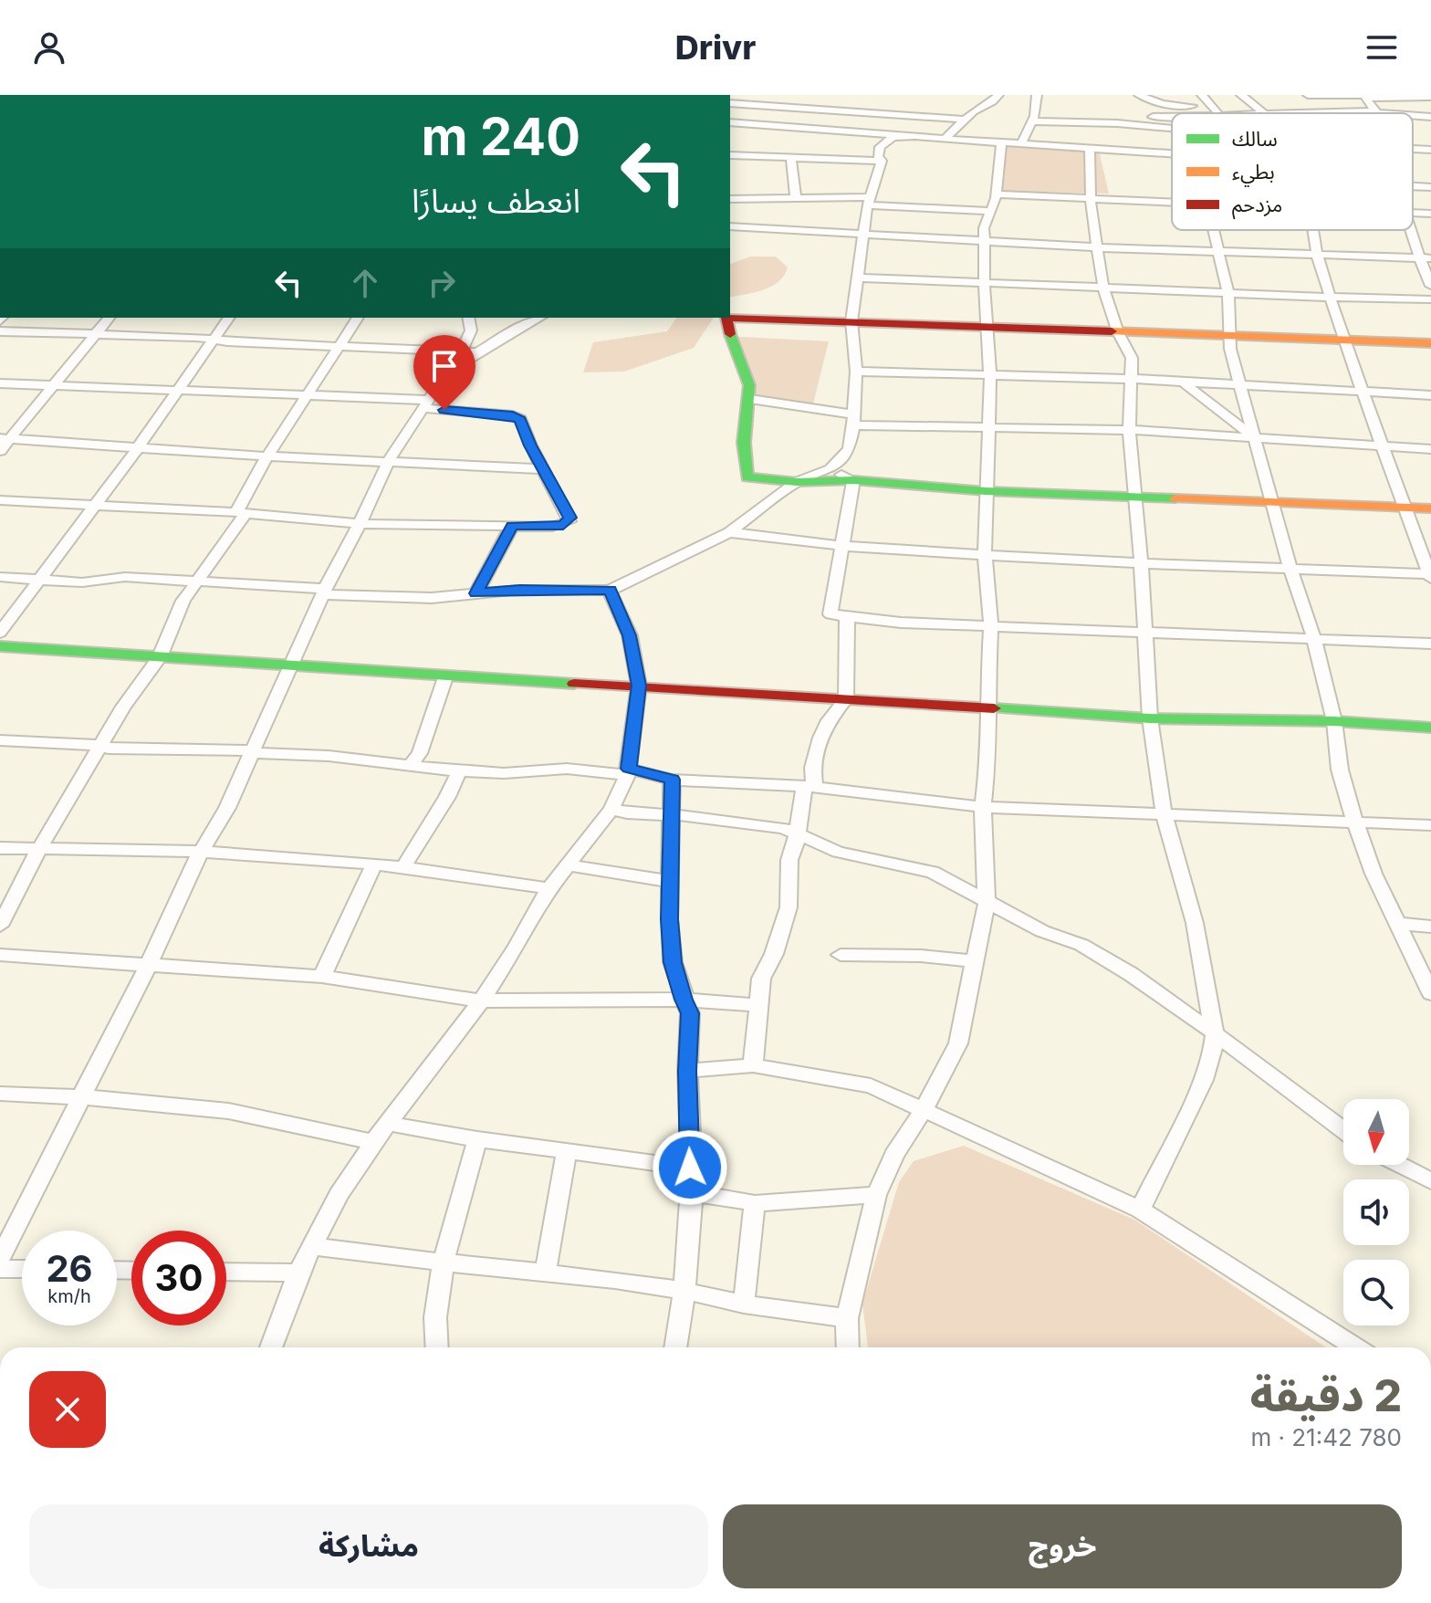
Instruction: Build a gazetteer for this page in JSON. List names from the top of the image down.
{
  "legend": ["سالك", "بطيء", "مزدحم"],
  "north": "bottom",
  "page": {
    "header": "Drivr",
    "turn": ["240 m", "انعطف يسارًا"],
    "speed": "26 km/h",
    "limit": "30",
    "heading": ["2 دقيقة", "780 m · 21:42"],
    "buttons": ["خروج", "مشاركة"]
  }
}
